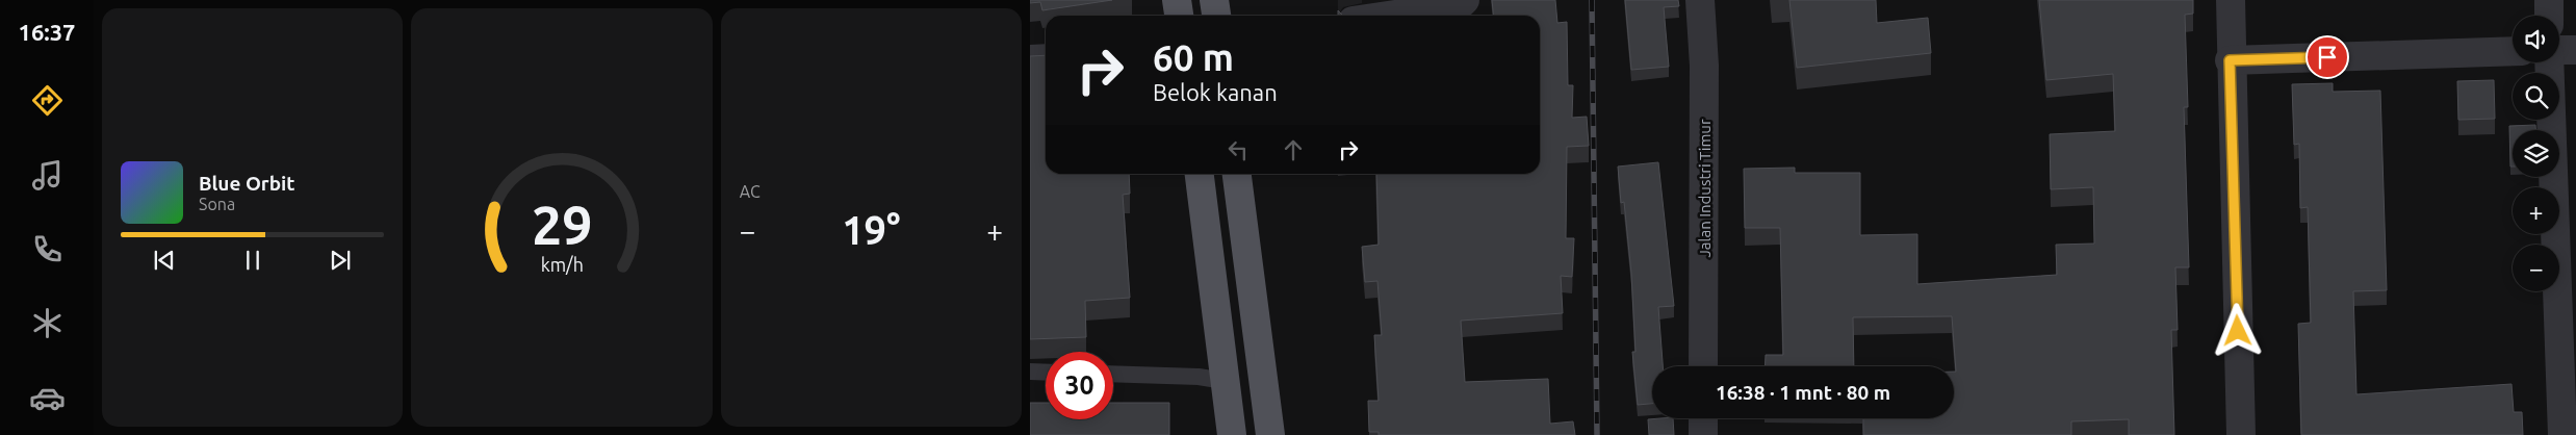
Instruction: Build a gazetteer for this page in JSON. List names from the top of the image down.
{
  "streets": {
    "street": ["Jalan Industri Timur"]
  },
  "page": {
    "tabs": "16:37",
    "tile": "AC",
    "map_buttons": ["+", "−"],
    "turn": ["60 m", "Belok kanan"],
    "song": ["Blue Orbit", "Sona"],
    "heat": ["−", "19°", "+"],
    "limit": "30",
    "trip": "16:38 · 1 mnt · 80 m",
    "gauge": ["29", "km/h"]
  }
}
